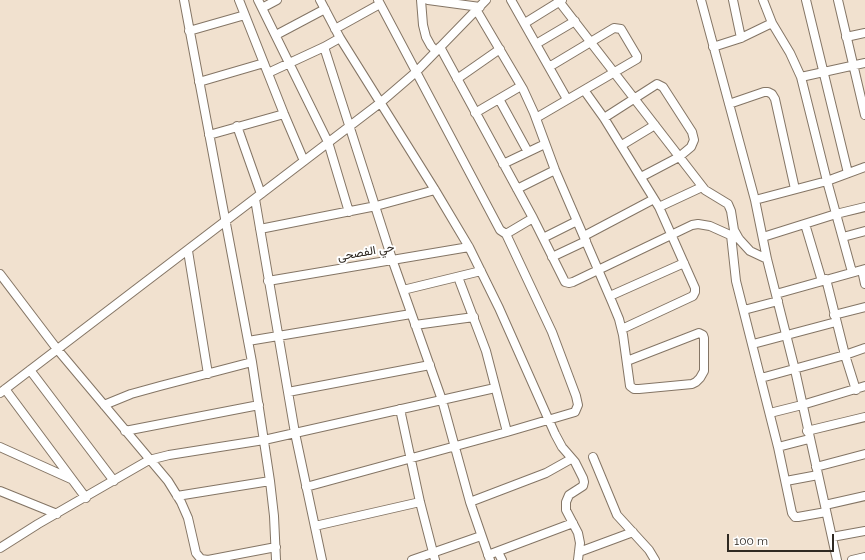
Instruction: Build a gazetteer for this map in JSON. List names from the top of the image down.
{
  "streets": {
    "street": ["حي الفصحى"]
  },
  "scale_bar": "100 m"
}
